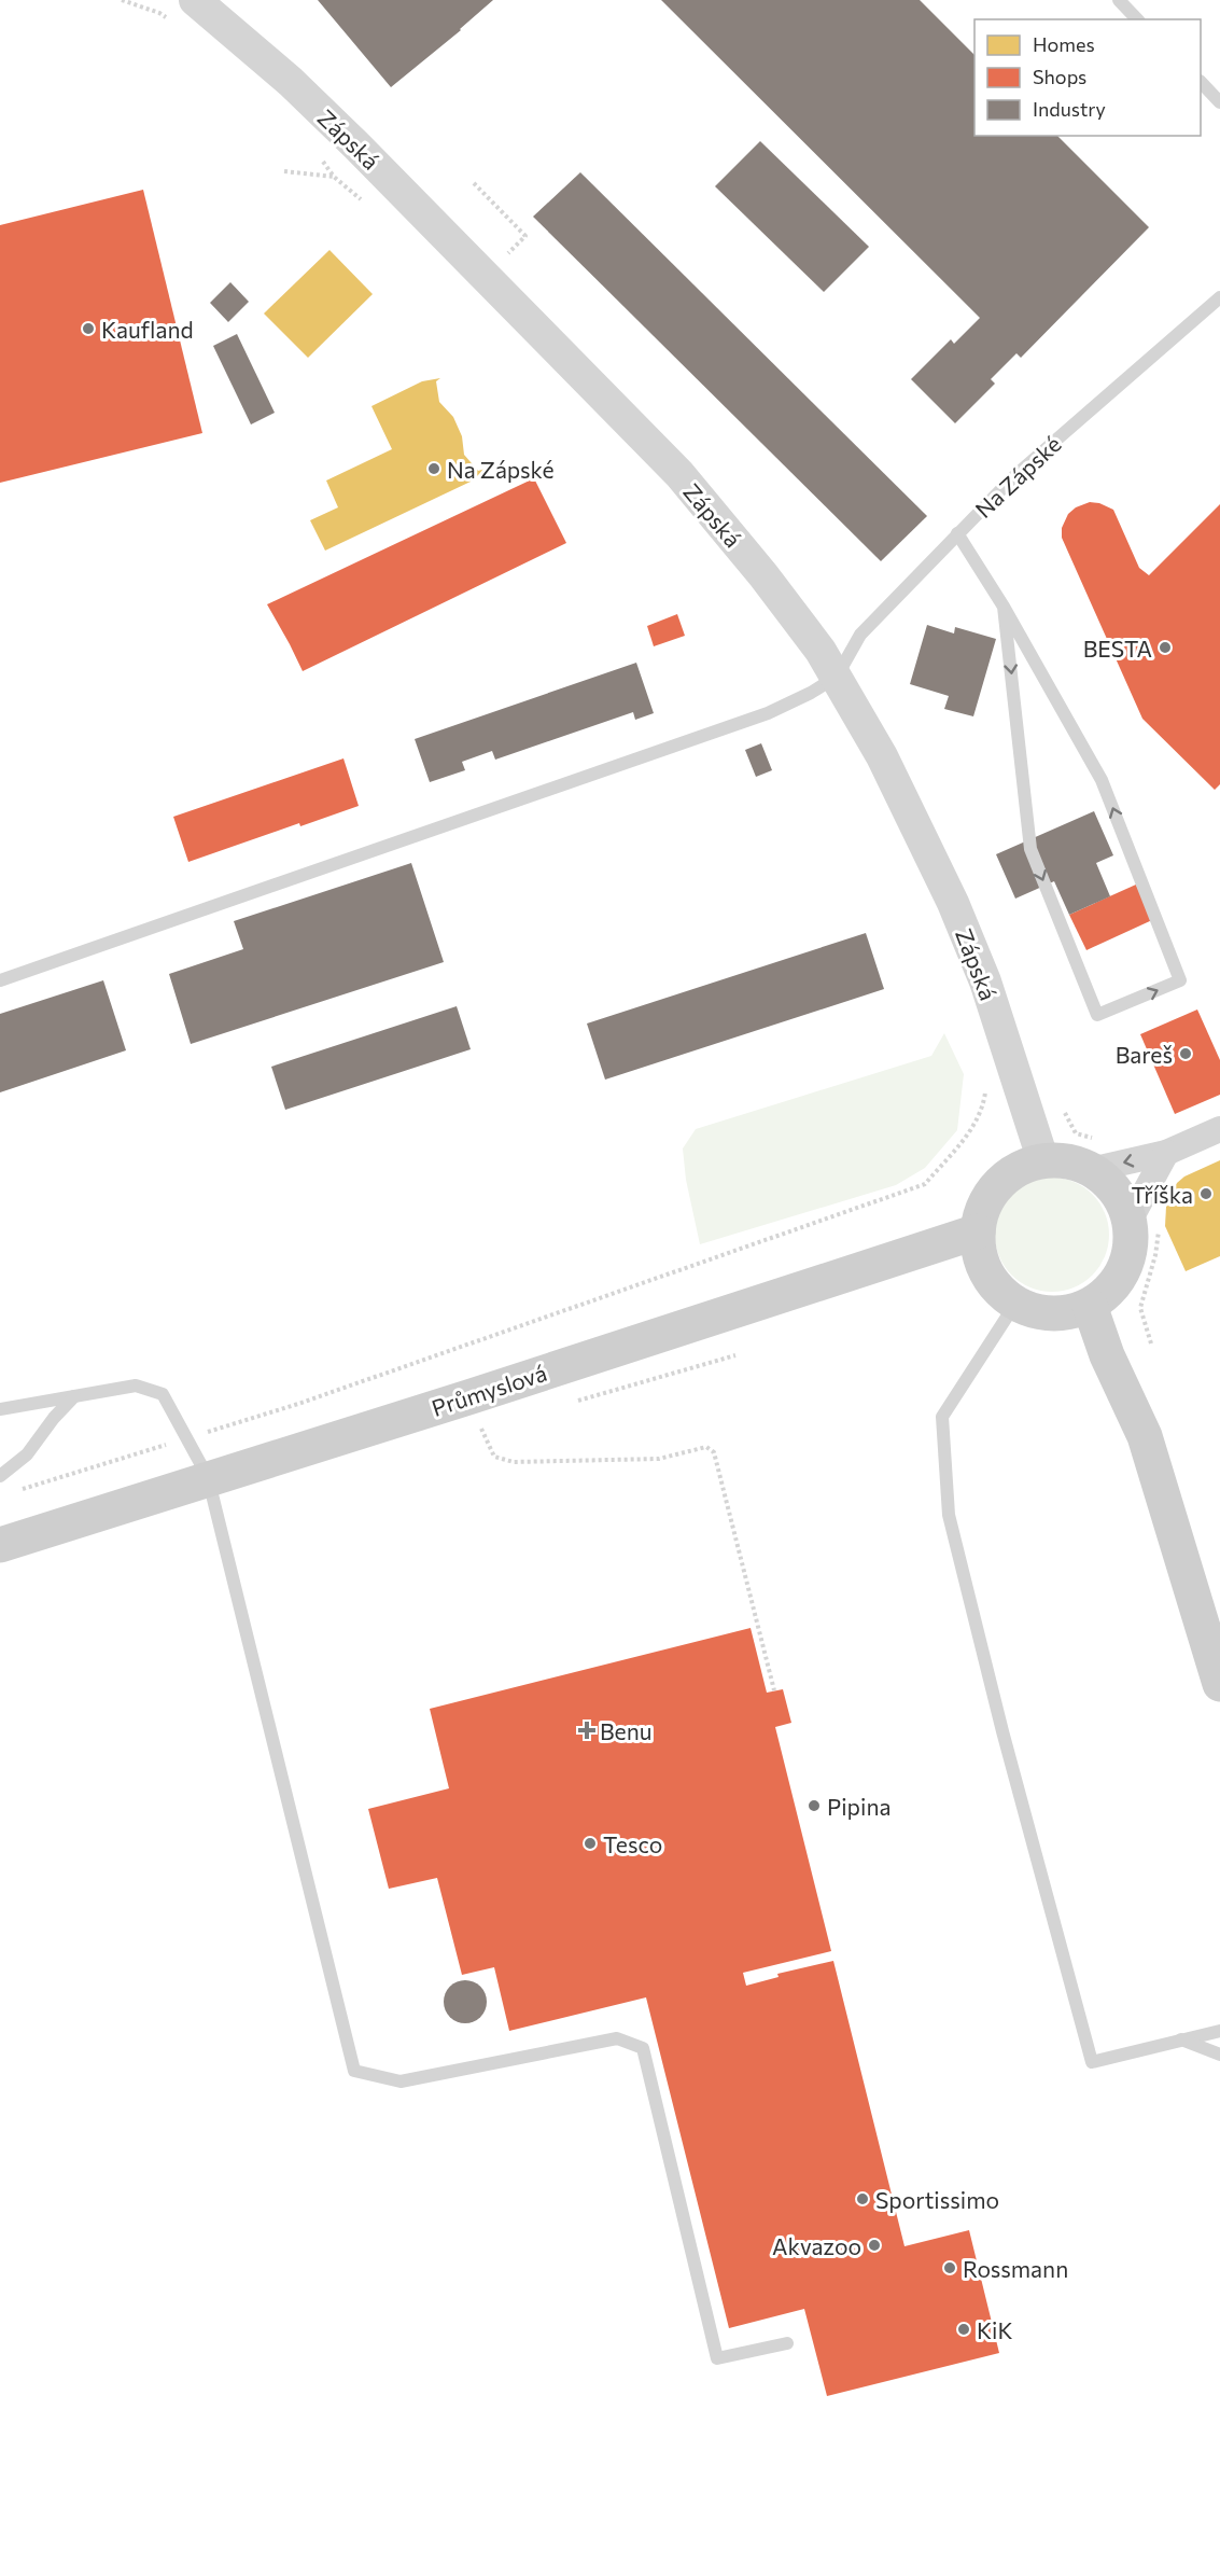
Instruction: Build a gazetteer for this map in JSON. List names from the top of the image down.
{
  "streets": {
    "main road": ["Průmyslová"],
    "street": ["Zápská"],
    "lane": ["Na Zápské"]
  },
  "crossings": [
    ["Zápská", "Na Zápské"],
    ["Zápská", "Průmyslová"]
  ],
  "places": {
    "other": [
      "Kaufland",
      "Na Zápské",
      "BESTA",
      "Bareš",
      "Tříška",
      "Pipina",
      "Tesco",
      "Sportissimo",
      "Akvazoo",
      "Rossmann",
      "KiK"
    ],
    "health": ["Benu"]
  },
  "legend": ["Homes", "Shops", "Industry"]
}
